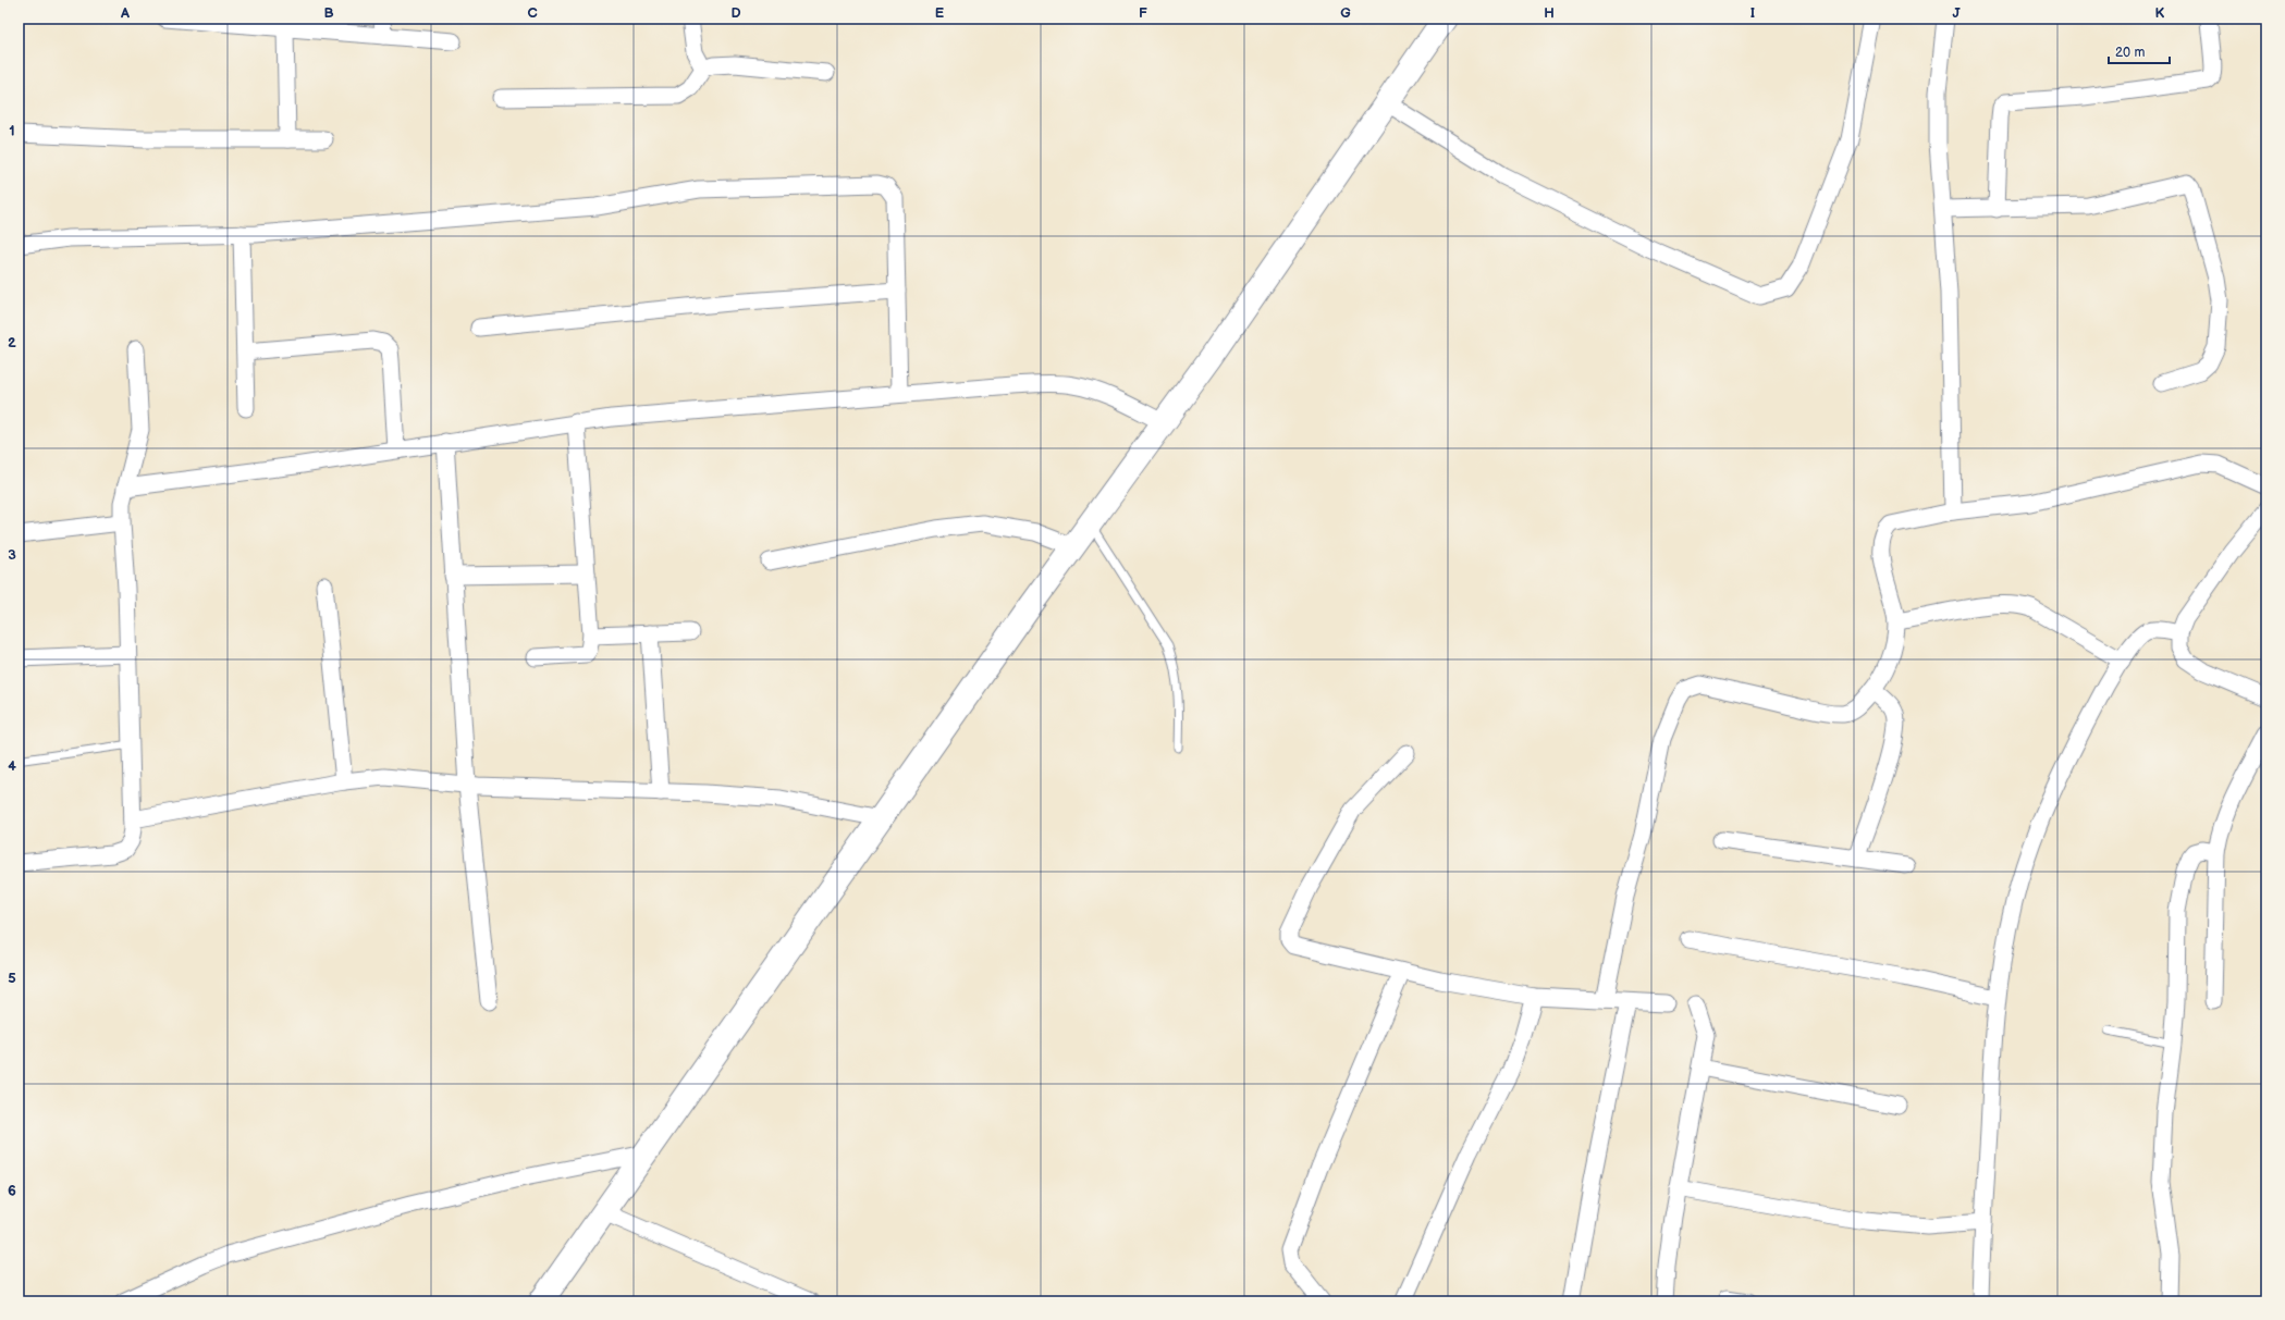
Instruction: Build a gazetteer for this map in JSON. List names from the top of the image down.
{
  "scale_bar": "20 m",
  "grid": {
    "columns": [
      "A",
      "B",
      "C",
      "D",
      "E",
      "F",
      "G",
      "H",
      "I",
      "J",
      "K"
    ],
    "rows": [
      "1",
      "2",
      "3",
      "4",
      "5",
      "6"
    ]
  }
}
